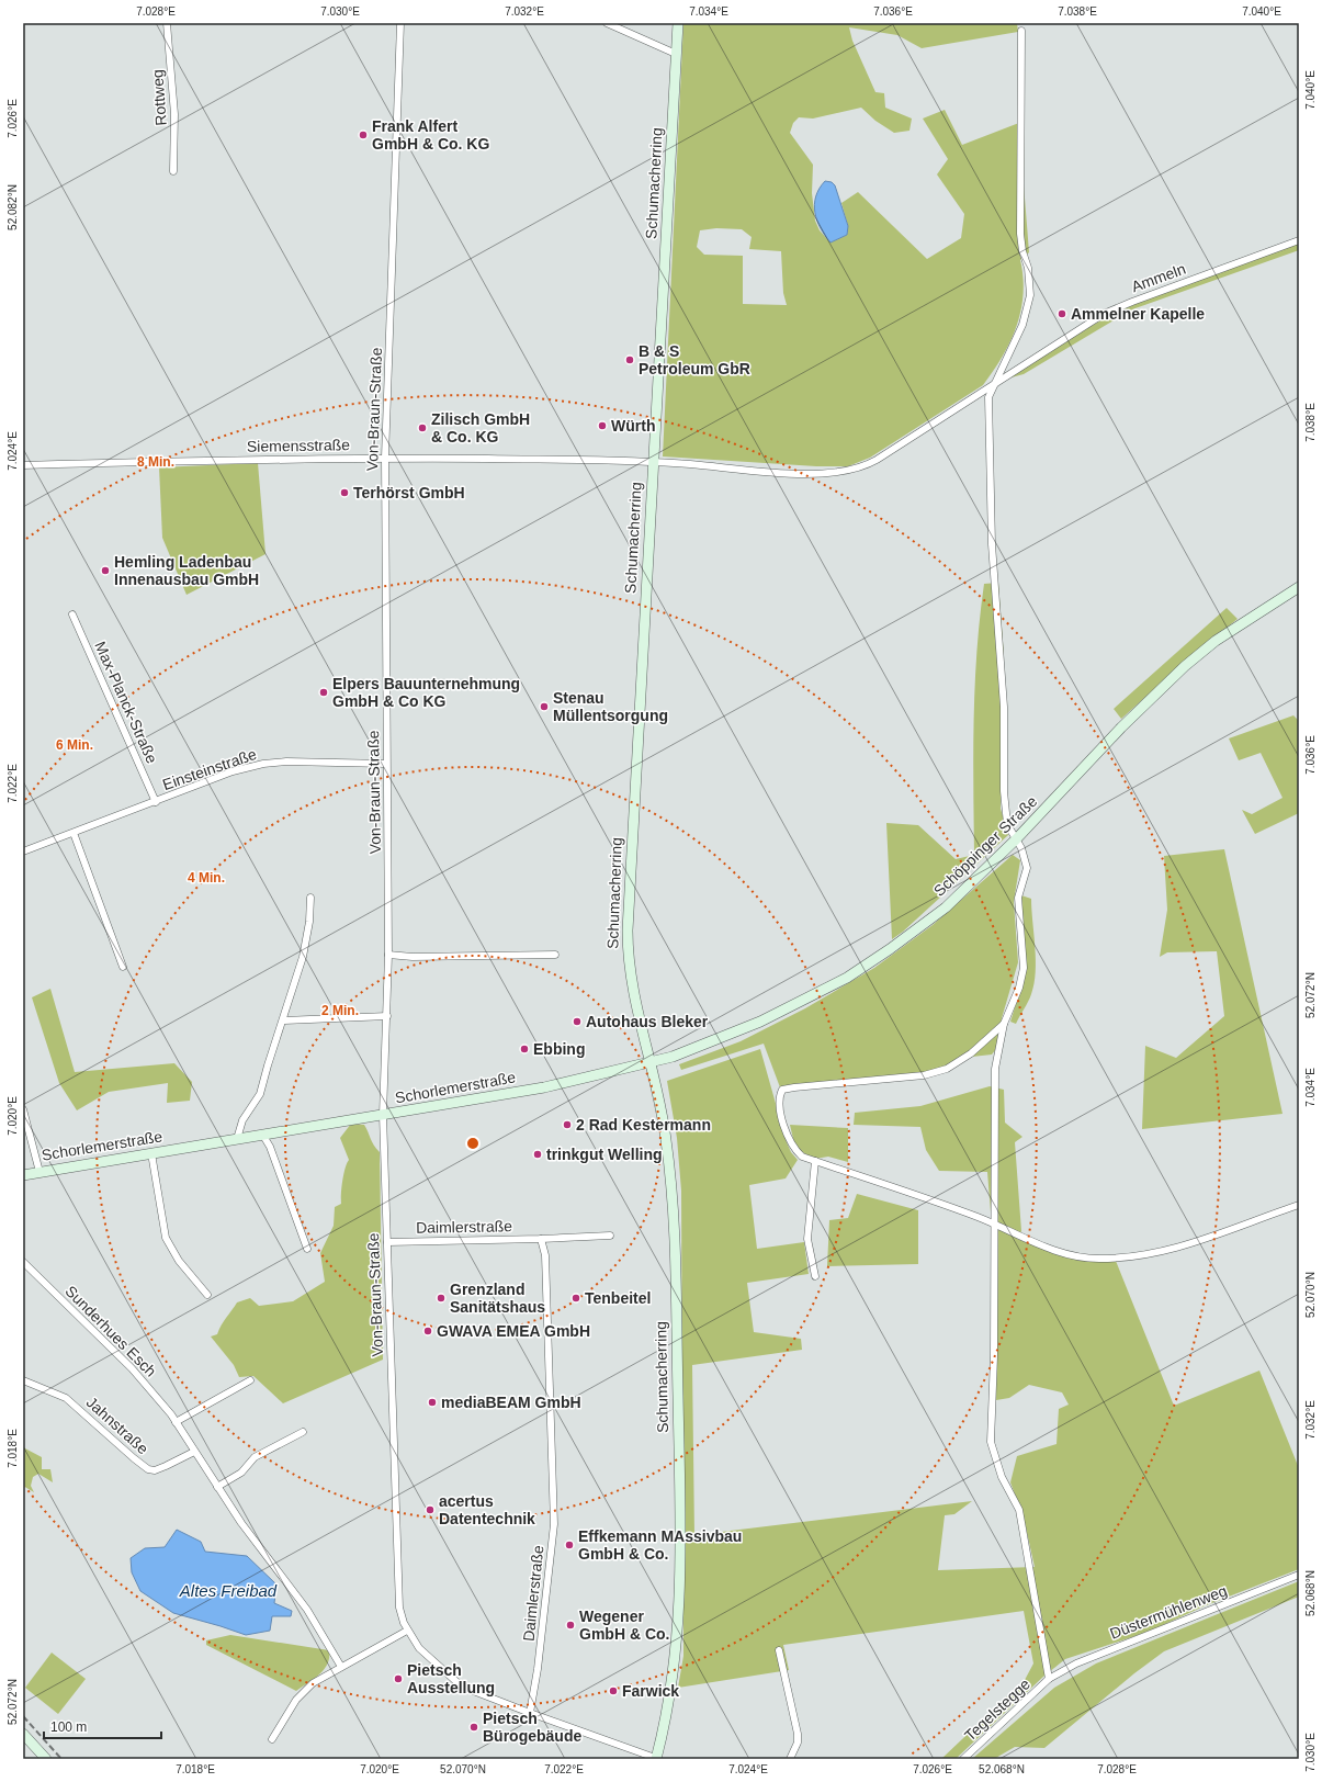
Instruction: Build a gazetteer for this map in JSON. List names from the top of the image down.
{
  "streets": {
    "main road": ["Schumacherring", "Schöppinger Straße", "Schorlemerstraße"],
    "street": [
      "Rottweg",
      "Ammeln",
      "Von-Braun-Straße",
      "Siemensstraße",
      "Max-Planck-Straße",
      "Einsteinstraße",
      "Daimlerstraße",
      "Sunderhues Esch",
      "Jahnstraße",
      "Düstermühlenweg",
      "Tegelstegge"
    ]
  },
  "crossings": [
    ["Schumacherring", "Ammeln"],
    ["Schumacherring", "Von-Braun-Straße"],
    ["Schumacherring", "Siemensstraße"],
    ["Schumacherring", "Schöppinger Straße"],
    ["Schumacherring", "Schorlemerstraße"],
    ["Ammeln", "Siemensstraße"],
    ["Von-Braun-Straße", "Siemensstraße"],
    ["Von-Braun-Straße", "Einsteinstraße"],
    ["Von-Braun-Straße", "Schorlemerstraße"],
    ["Von-Braun-Straße", "Daimlerstraße"],
    ["Max-Planck-Straße", "Einsteinstraße"],
    ["Schöppinger Straße", "Schorlemerstraße"],
    ["Sunderhues Esch", "Jahnstraße"],
    ["Düstermühlenweg", "Tegelstegge"]
  ],
  "water": ["Altes Freibad"],
  "places": [
    "Frank Alfert GmbH & Co. KG",
    "Ammelner Kapelle",
    "B & S Petroleum GbR",
    "Würth",
    "Zilisch GmbH & Co. KG",
    "Terhörst GmbH",
    "Hemling Ladenbau Innenausbau GmbH",
    "Elpers Bauunternehmung GmbH & Co KG",
    "Stenau Müllentsorgung",
    "Autohaus Bleker",
    "Ebbing",
    "2 Rad Kestermann",
    "trinkgut Welling",
    "Grenzland Sanitätshaus",
    "Tenbeitel",
    "GWAVA EMEA GmbH",
    "mediaBEAM GmbH",
    "acertus Datentechnik",
    "Effkemann MAssivbau GmbH & Co.",
    "Wegener GmbH & Co.",
    "Pietsch Ausstellung",
    "Farwick",
    "Pietsch Bürogebäude"
  ],
  "scale_bar": "100 m",
  "coordinates": [
    "7.028°E",
    "7.030°E",
    "7.032°E",
    "7.034°E",
    "7.036°E",
    "7.038°E",
    "7.040°E",
    "7.026°E",
    "52.082°N",
    "7.024°E",
    "7.022°E",
    "52.072°N",
    "7.020°E",
    "52.070°N",
    "7.018°E",
    "52.068°N"
  ],
  "rings": [
    "8 Min.",
    "6 Min.",
    "4 Min.",
    "2 Min."
  ]
}
